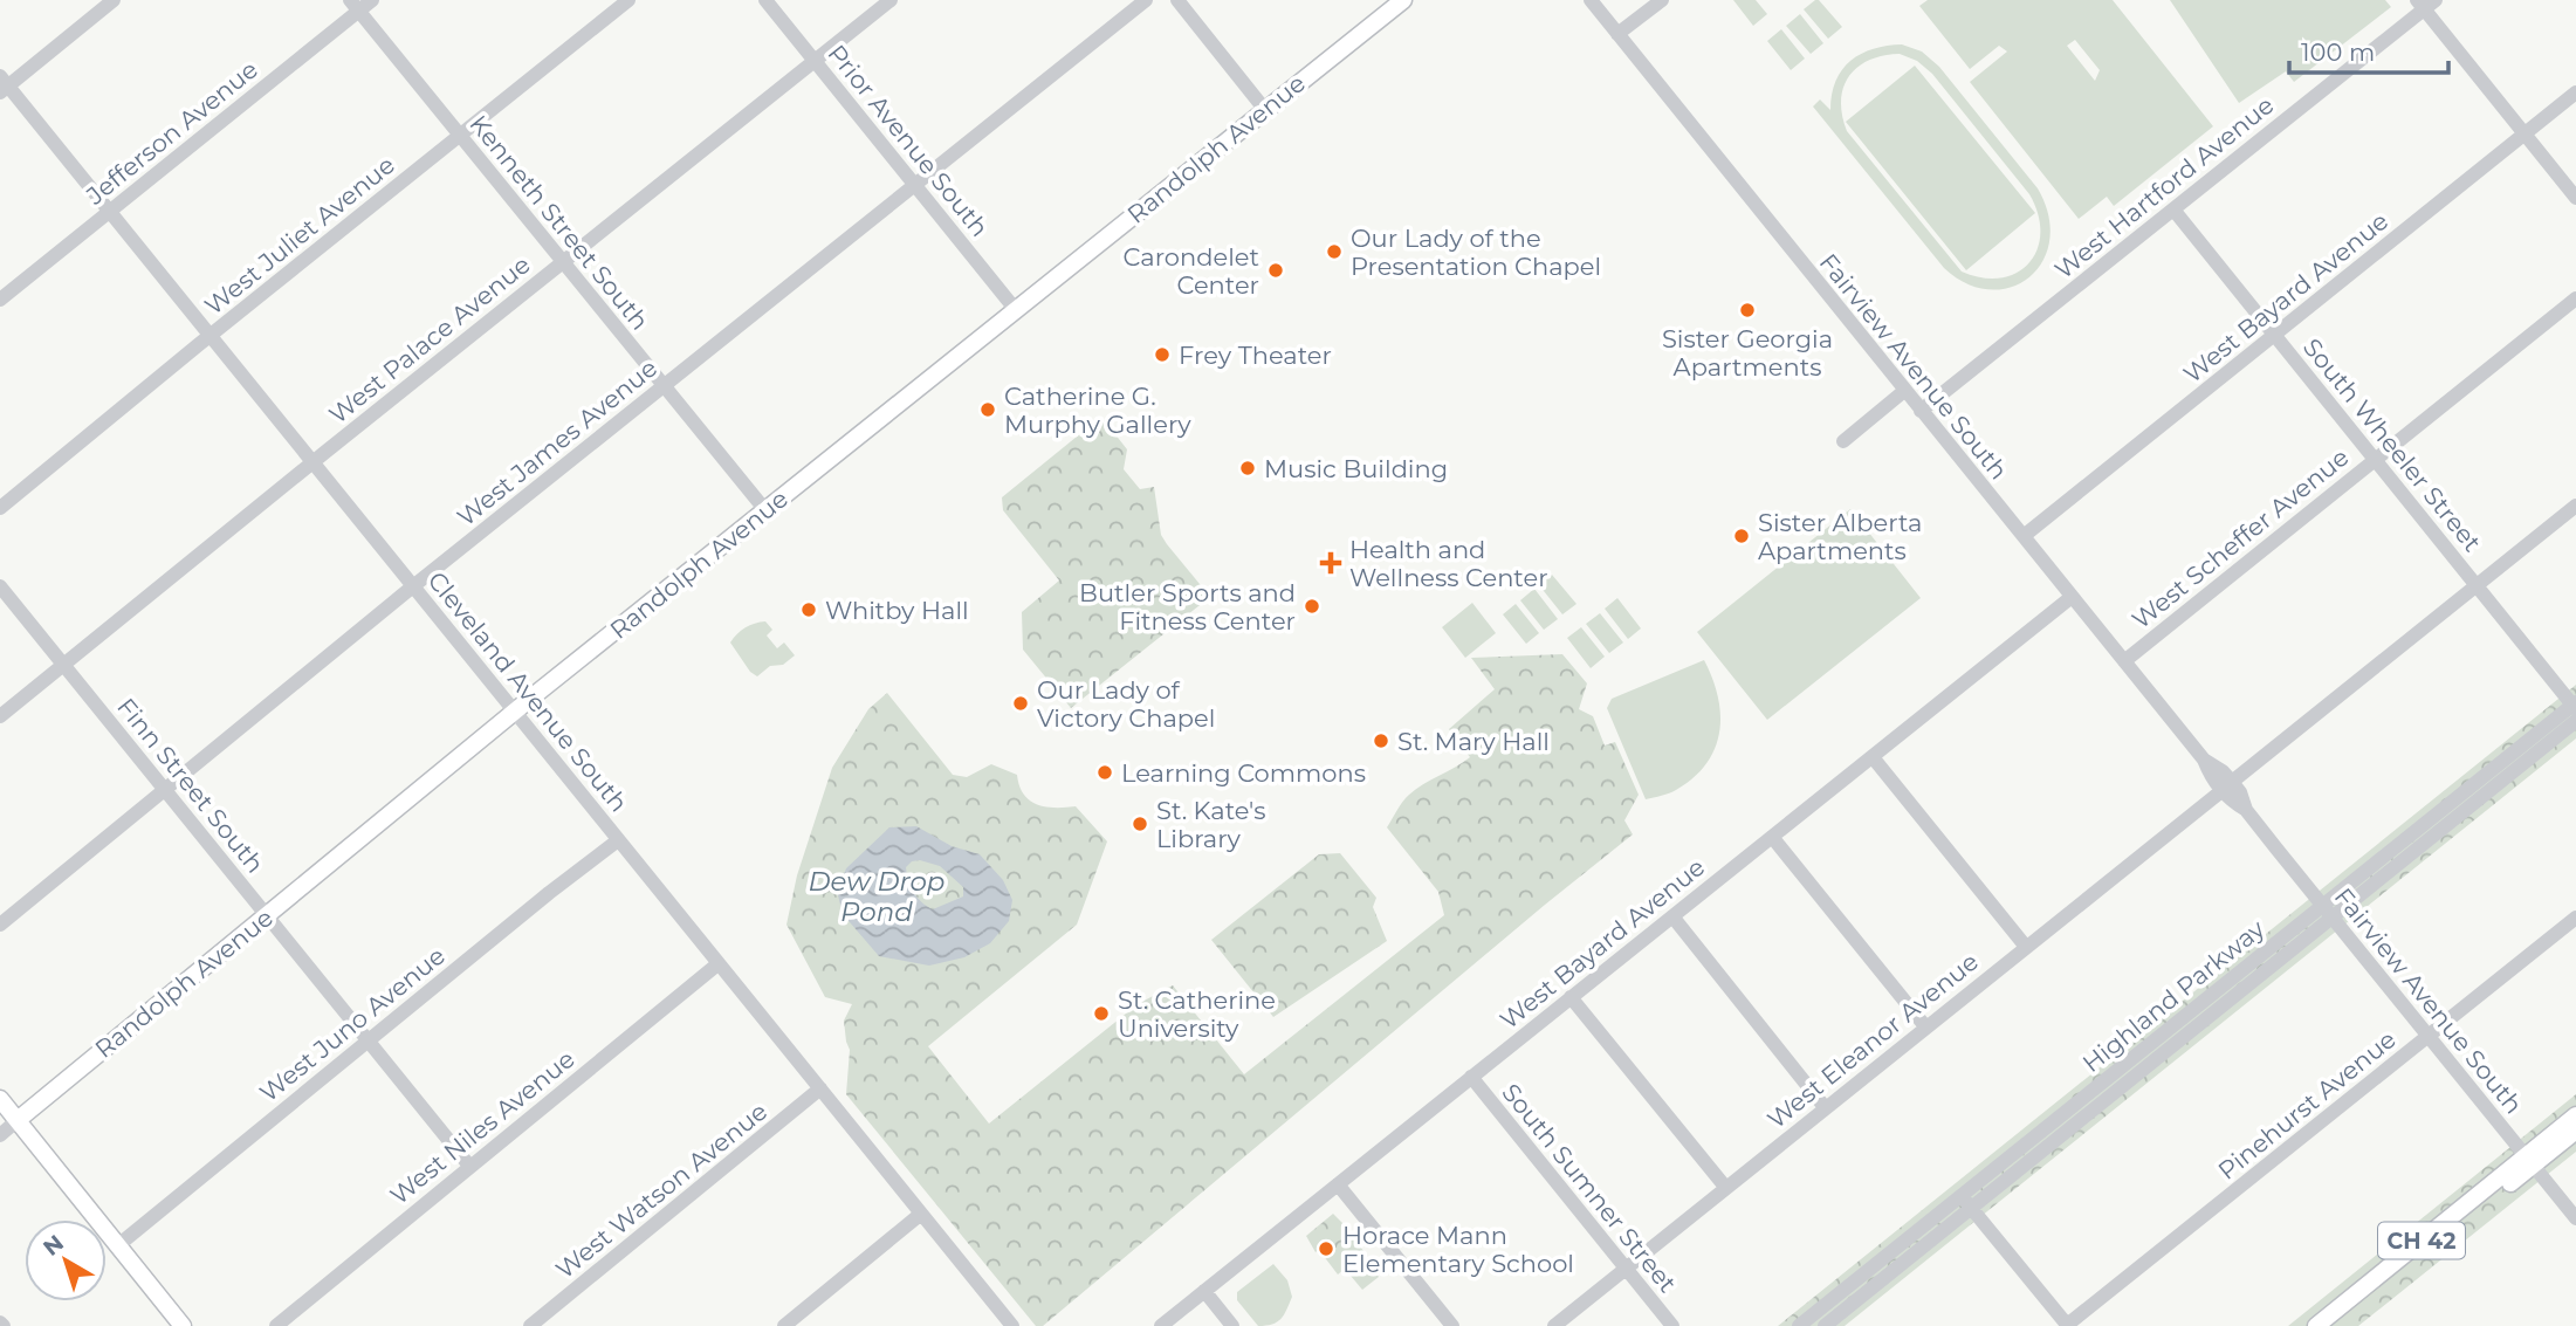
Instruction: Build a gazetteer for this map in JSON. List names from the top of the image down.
{
  "streets": {
    "main road": ["Randolph Avenue", "CH 42"],
    "street": [
      "Jefferson Avenue",
      "Prior Avenue South",
      "West Hartford Avenue",
      "Kenneth Street South",
      "West Juliet Avenue",
      "West Bayard Avenue",
      "West Palace Avenue",
      "Fairview Avenue South",
      "West James Avenue",
      "South Wheeler Street",
      "West Scheffer Avenue",
      "Cleveland Avenue South",
      "Finn Street South",
      "Highland Parkway",
      "West Juno Avenue",
      "West Eleanor Avenue",
      "Pinehurst Avenue",
      "West Niles Avenue",
      "South Sumner Street",
      "West Watson Avenue"
    ]
  },
  "crossings": [
    ["Jefferson Avenue", "Kenneth Street South"],
    ["Jefferson Avenue", "Cleveland Avenue South"],
    ["Prior Avenue South", "Randolph Avenue"],
    ["Prior Avenue South", "West Palace Avenue"],
    ["Prior Avenue South", "West James Avenue"],
    ["Randolph Avenue", "Kenneth Street South"],
    ["Randolph Avenue", "Cleveland Avenue South"],
    ["Randolph Avenue", "Finn Street South"],
    ["West Hartford Avenue", "Fairview Avenue South"],
    ["West Hartford Avenue", "South Wheeler Street"],
    ["Kenneth Street South", "West Juliet Avenue"],
    ["Kenneth Street South", "West Palace Avenue"],
    ["Kenneth Street South", "West James Avenue"],
    ["West Juliet Avenue", "Cleveland Avenue South"],
    ["West Bayard Avenue", "Fairview Avenue South"],
    ["West Bayard Avenue", "South Wheeler Street"],
    ["West Bayard Avenue", "South Sumner Street"],
    ["West Palace Avenue", "Cleveland Avenue South"],
    ["West Palace Avenue", "Finn Street South"],
    ["Fairview Avenue South", "West Scheffer Avenue"],
    ["Fairview Avenue South", "Highland Parkway"],
    ["Fairview Avenue South", "West Eleanor Avenue"],
    ["Fairview Avenue South", "Pinehurst Avenue"],
    ["Fairview Avenue South", "CH 42"],
    ["West James Avenue", "Cleveland Avenue South"],
    ["West James Avenue", "Finn Street South"],
    ["South Wheeler Street", "West Scheffer Avenue"],
    ["South Wheeler Street", "Highland Parkway"],
    ["South Wheeler Street", "West Eleanor Avenue"],
    ["Cleveland Avenue South", "West Juno Avenue"],
    ["Cleveland Avenue South", "West Niles Avenue"],
    ["Cleveland Avenue South", "West Watson Avenue"],
    ["Finn Street South", "West Juno Avenue"],
    ["Finn Street South", "West Niles Avenue"],
    ["West Eleanor Avenue", "South Sumner Street"]
  ],
  "water": ["Dew Drop Pond"],
  "places": {
    "other": [
      "Our Lady of the Presentation Chapel",
      "Carondelet Center",
      "Sister Georgia Apartments",
      "Frey Theater",
      "Catherine G. Murphy Gallery",
      "Music Building",
      "Sister Alberta Apartments",
      "Butler Sports and Fitness Center",
      "Whitby Hall",
      "Our Lady of Victory Chapel",
      "St. Mary Hall",
      "Learning Commons",
      "St. Kate's Library",
      "St. Catherine University",
      "Horace Mann Elementary School"
    ],
    "health": ["Health and Wellness Center"]
  },
  "scale_bar": "100 m",
  "north": "top left"
}
